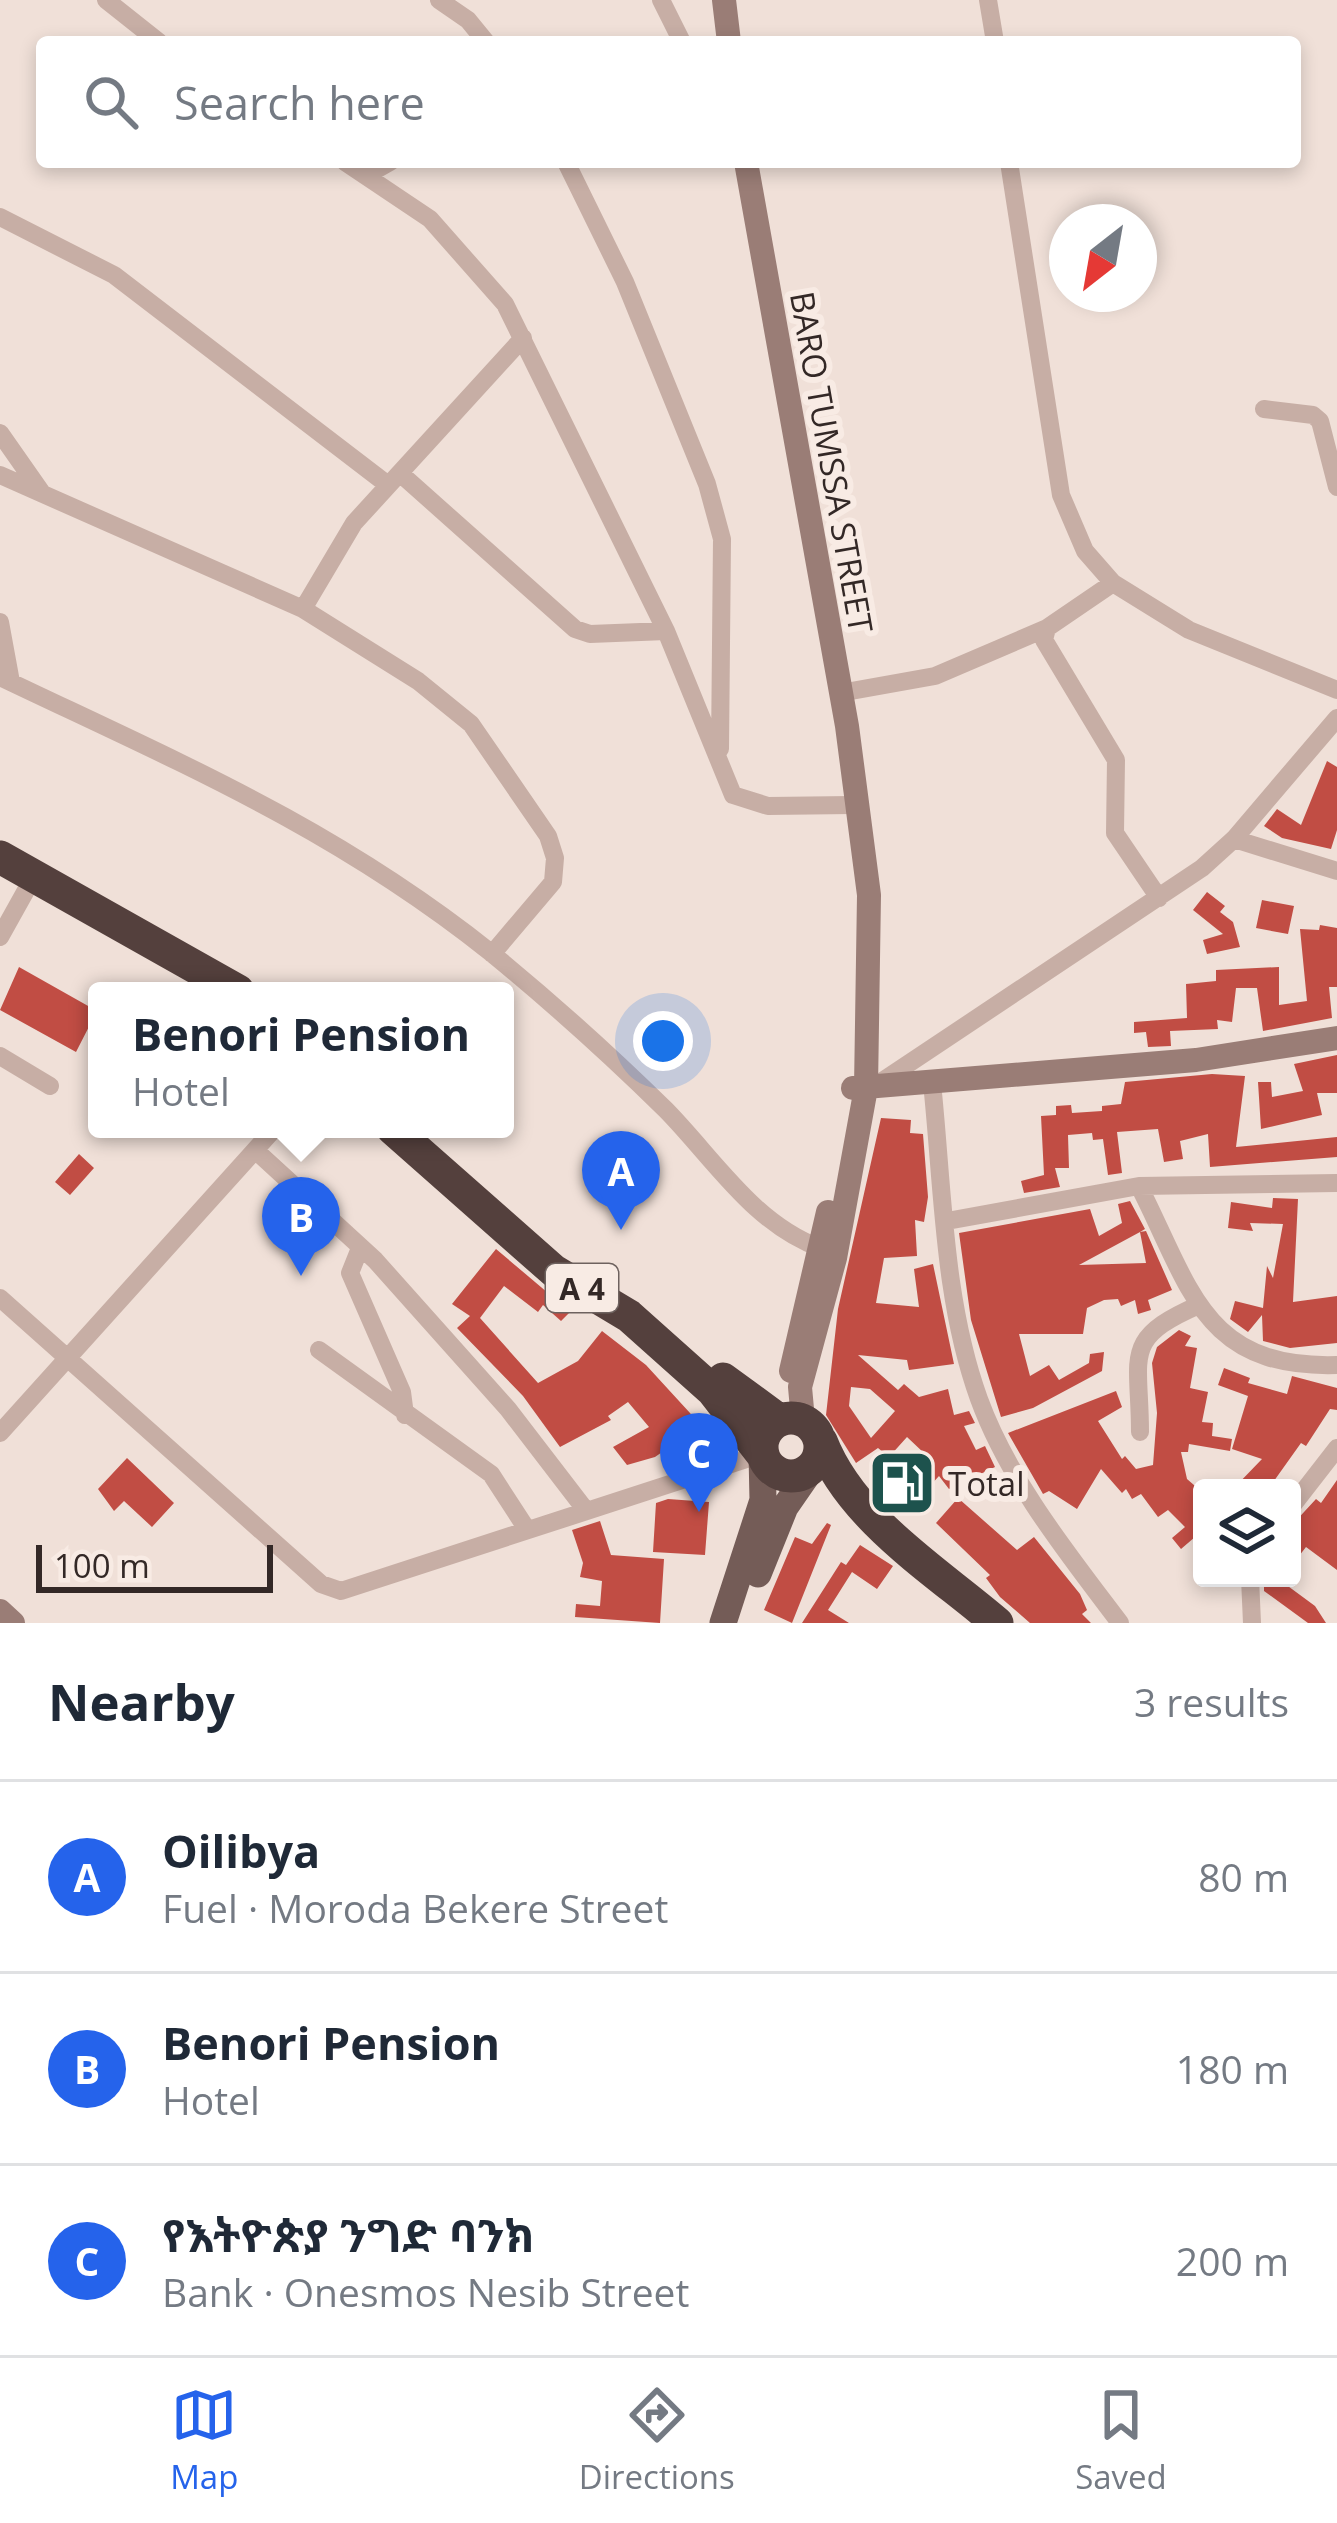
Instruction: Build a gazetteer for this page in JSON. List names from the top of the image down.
{
  "streets": {
    "highway": ["A 4"],
    "street": ["BARO TUMSSA STREET"]
  },
  "crossings": [
    ["BARO TUMSSA STREET", "A 4"]
  ],
  "places": {
    "fuel station": ["Total"]
  },
  "scale_bar": "100 m",
  "north": "bottom left",
  "page": {
    "search": "Search here",
    "popup": ["Benori Pension", "Hotel"],
    "pins": ["A", "B", "C"],
    "scale": "100 m",
    "heading": ["Nearby", "3 results"],
    "list": [
      {
        "mark": "A",
        "name": "Oilibya",
        "note": "Fuel · Moroda Bekere Street",
        "value": "80 m"
      },
      {
        "mark": "B",
        "name": "Benori Pension",
        "note": "Hotel",
        "value": "180 m"
      },
      {
        "mark": "C",
        "name": "የእትዮጵያ ንግድ ባንክ",
        "note": "Bank · Onesmos Nesib Street",
        "value": "200 m"
      }
    ],
    "nav": ["Map", "Directions", "Saved"]
  }
}
